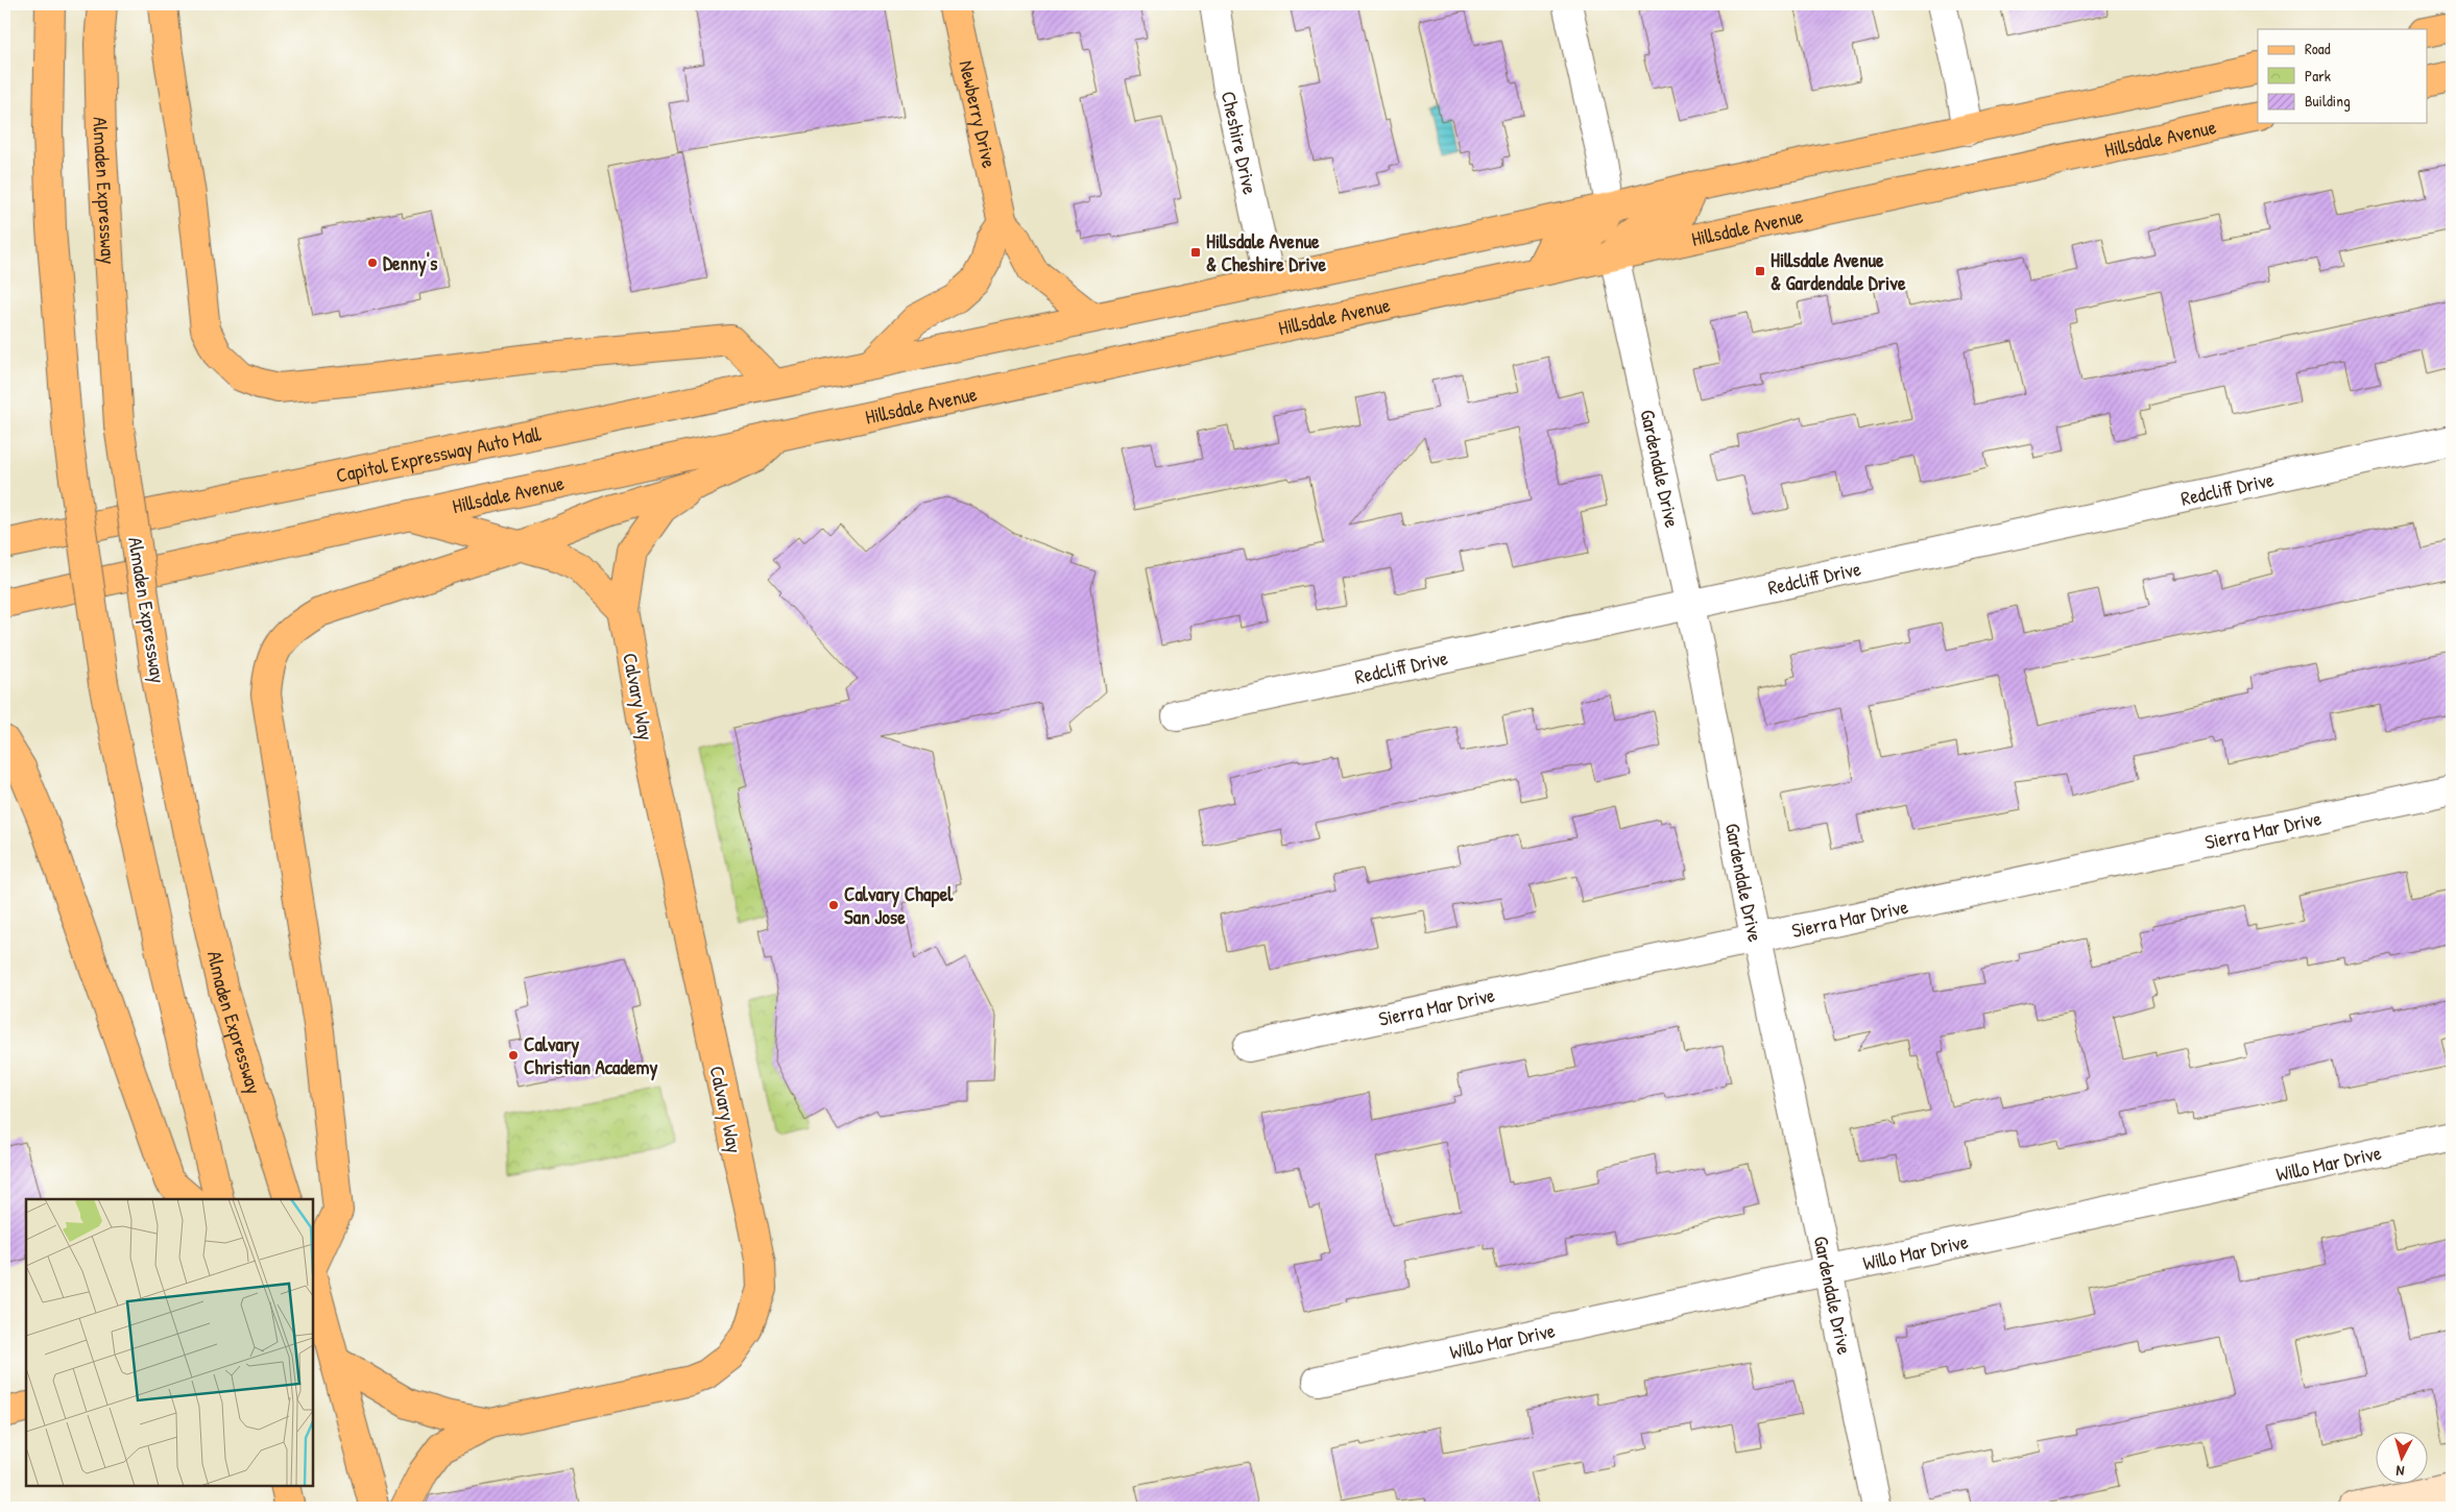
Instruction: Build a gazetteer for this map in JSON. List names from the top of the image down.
{
  "streets": {
    "main road": [
      "Newberry Drive",
      "Hillsdale Avenue",
      "Almaden Expressway",
      "Capitol Expressway Auto Mall",
      "Calvary Way"
    ],
    "street": [
      "Cheshire Drive",
      "Gardendale Drive",
      "Redcliff Drive",
      "Sierra Mar Drive",
      "Willo Mar Drive"
    ]
  },
  "crossings": [
    ["Hillsdale Avenue", "Gardendale Drive"],
    ["Gardendale Drive", "Redcliff Drive"],
    ["Gardendale Drive", "Sierra Mar Drive"],
    ["Gardendale Drive", "Willo Mar Drive"]
  ],
  "places": {
    "transit": ["Hillsdale Avenue & Cheshire Drive", "Hillsdale Avenue & Gardendale Drive"],
    "other": ["Denny's", "Calvary Chapel San Jose", "Calvary Christian Academy"]
  },
  "legend": ["Road", "Park", "Building"],
  "north": "bottom"
}
